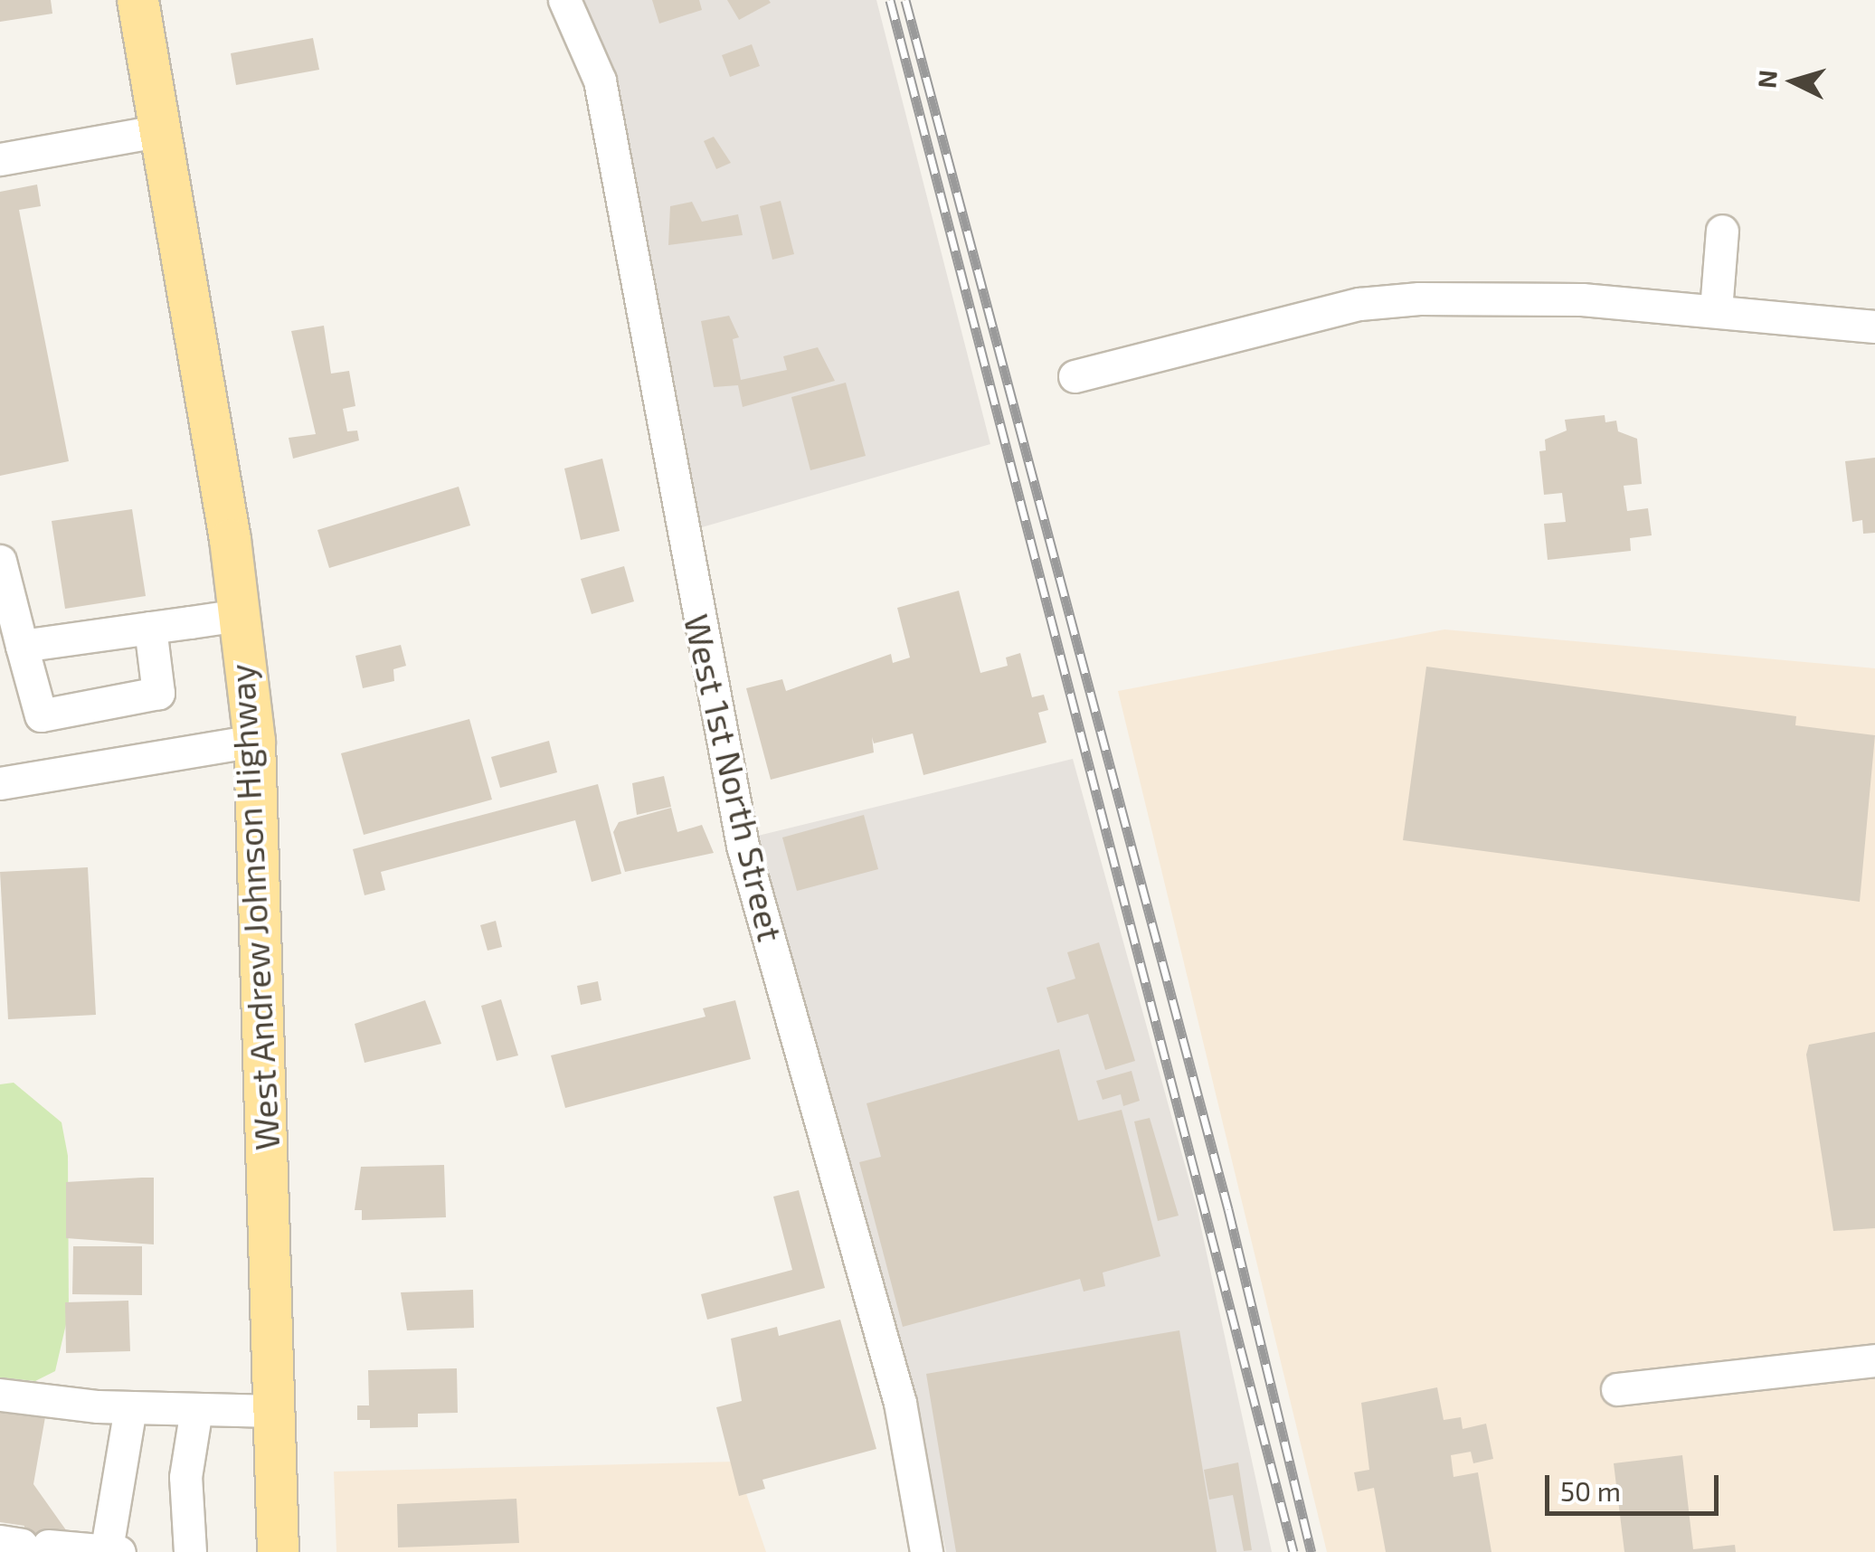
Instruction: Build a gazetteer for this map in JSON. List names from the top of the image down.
{
  "streets": {
    "main road": ["West Andrew Johnson Highway"],
    "street": ["West 1st North Street"]
  },
  "scale_bar": "50 m",
  "north": "left"
}
